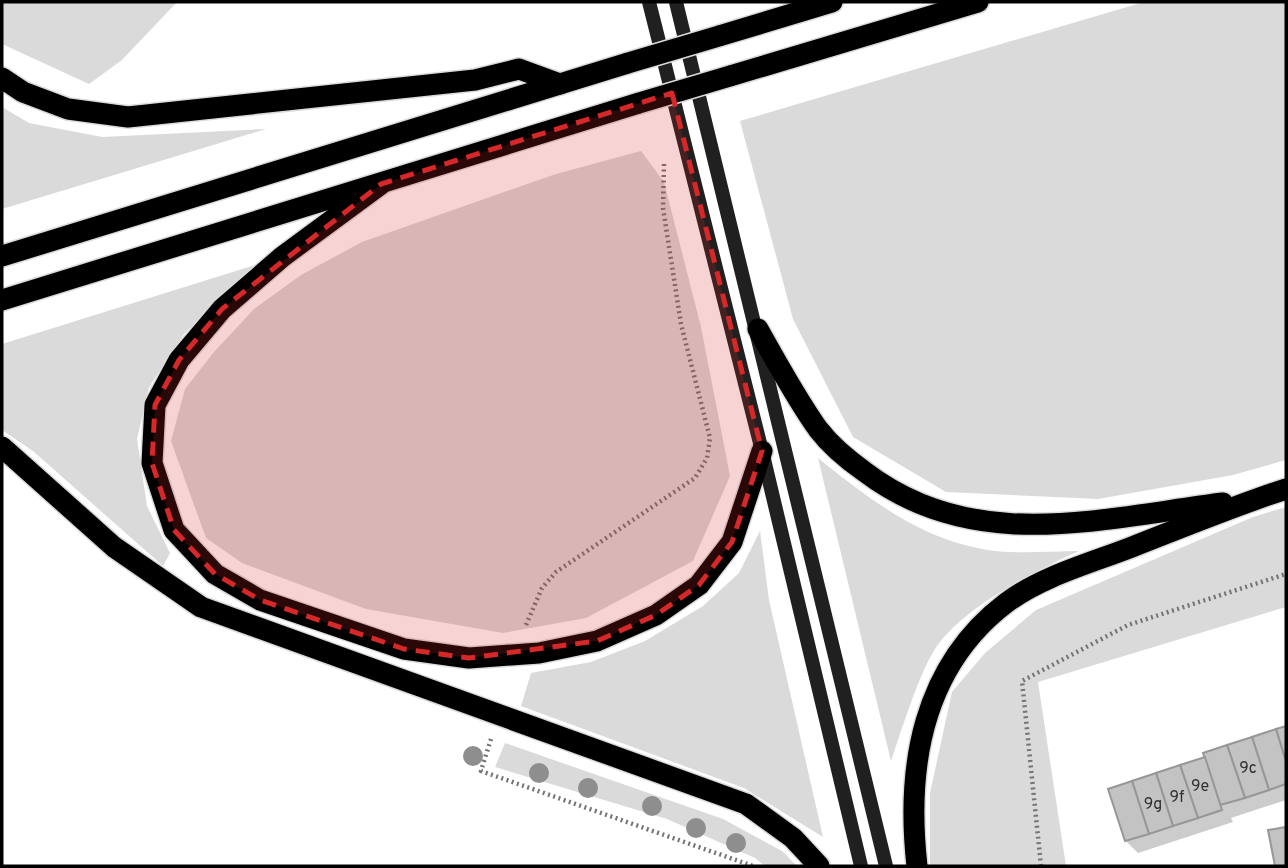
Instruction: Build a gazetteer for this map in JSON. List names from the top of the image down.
{
  "house_numbers": [
    "9c",
    "9e",
    "9f",
    "9g"
  ]
}
